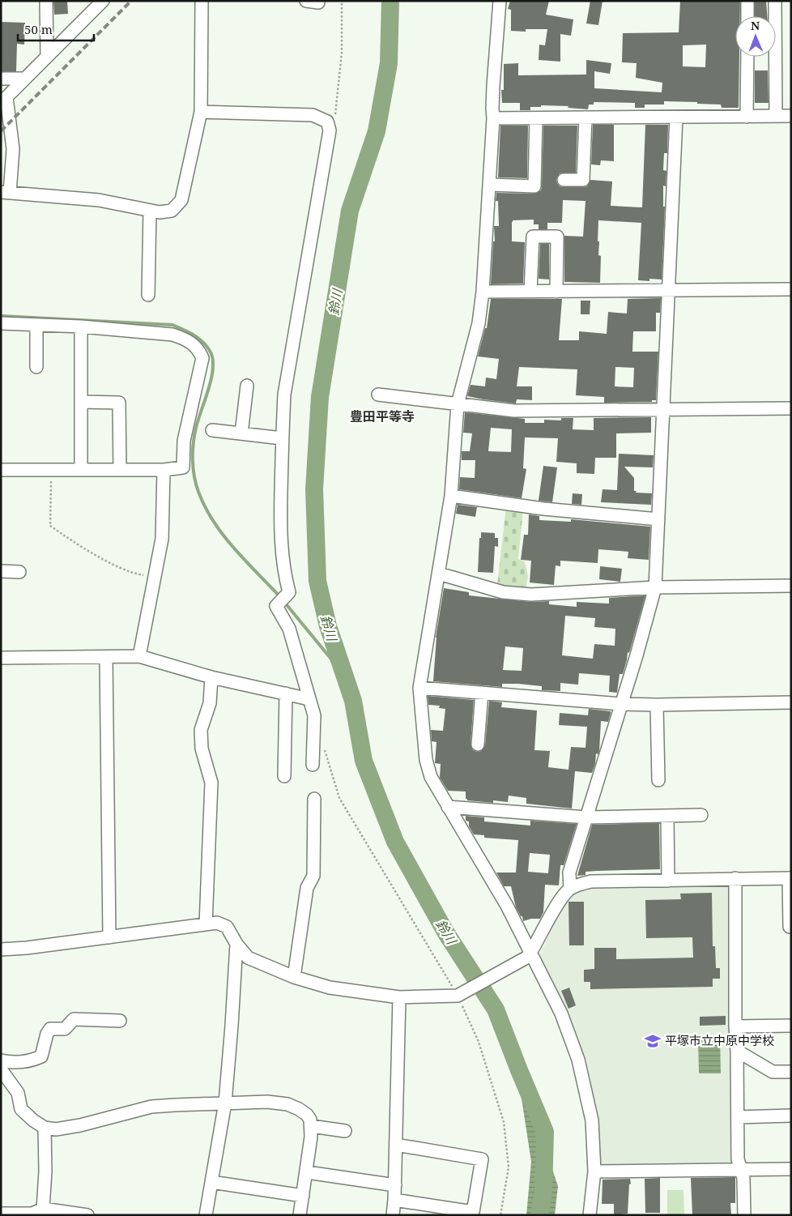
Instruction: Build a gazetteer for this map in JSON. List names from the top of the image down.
{
  "districts": ["豊田平等寺"],
  "water": ["鈴川"],
  "places": {
    "school or university": ["平塚市立中原中学校"]
  },
  "scale_bar": "50 m",
  "north": "top"
}
